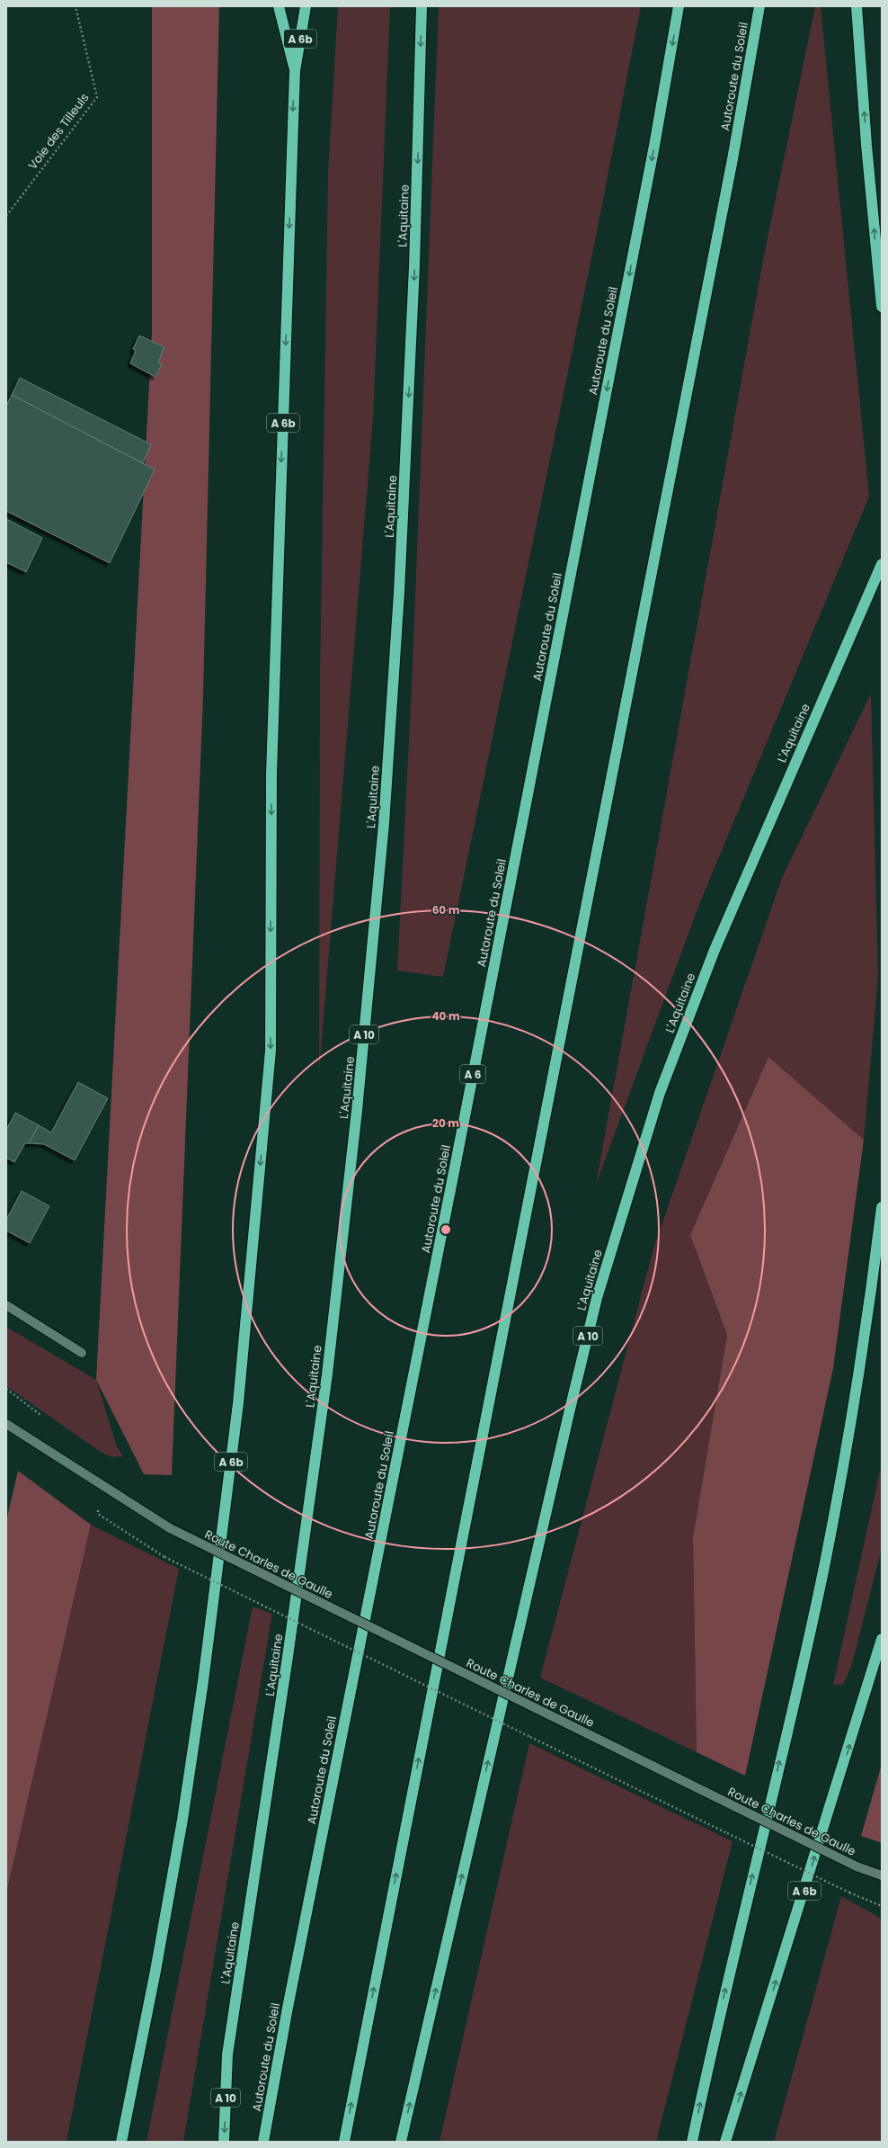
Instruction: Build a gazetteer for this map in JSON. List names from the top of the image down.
{
  "streets": {
    "highway": [
      "A 6b",
      "Autoroute du Soleil",
      "L'Aquitaine",
      "A 10",
      "A 6"
    ],
    "street": ["Route Charles de Gaulle"],
    "path": ["Voie des Tilleuls"]
  },
  "rings": ["60 m", "40 m", "20 m"]
}
